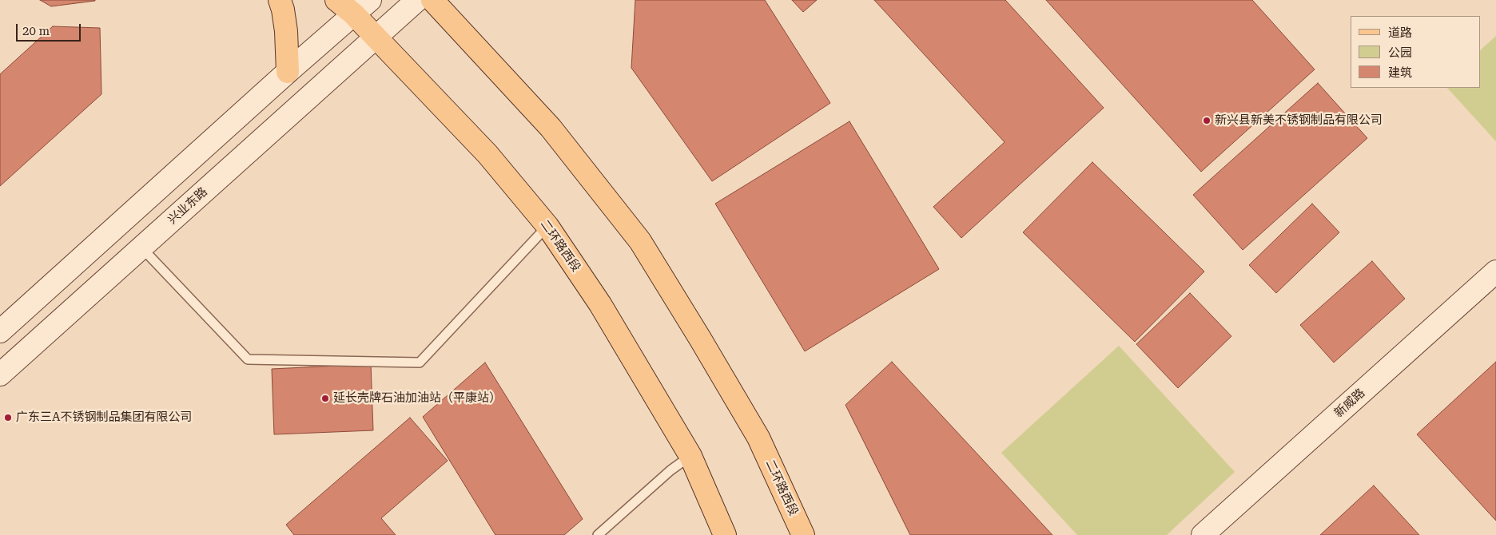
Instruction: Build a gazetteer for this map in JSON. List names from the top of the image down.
{
  "streets": {
    "main road": ["二环路西段"],
    "street": ["兴业东路", "新威路"]
  },
  "crossings": [
    ["兴业东路", "二环路西段"]
  ],
  "places": ["新兴县新美不锈钢制品有限公司", "延长壳牌石油加油站（平康站）", "广东三A不锈钢制品集团有限公司"],
  "legend": ["道路", "公园", "建筑"],
  "scale_bar": "20 m"
}
